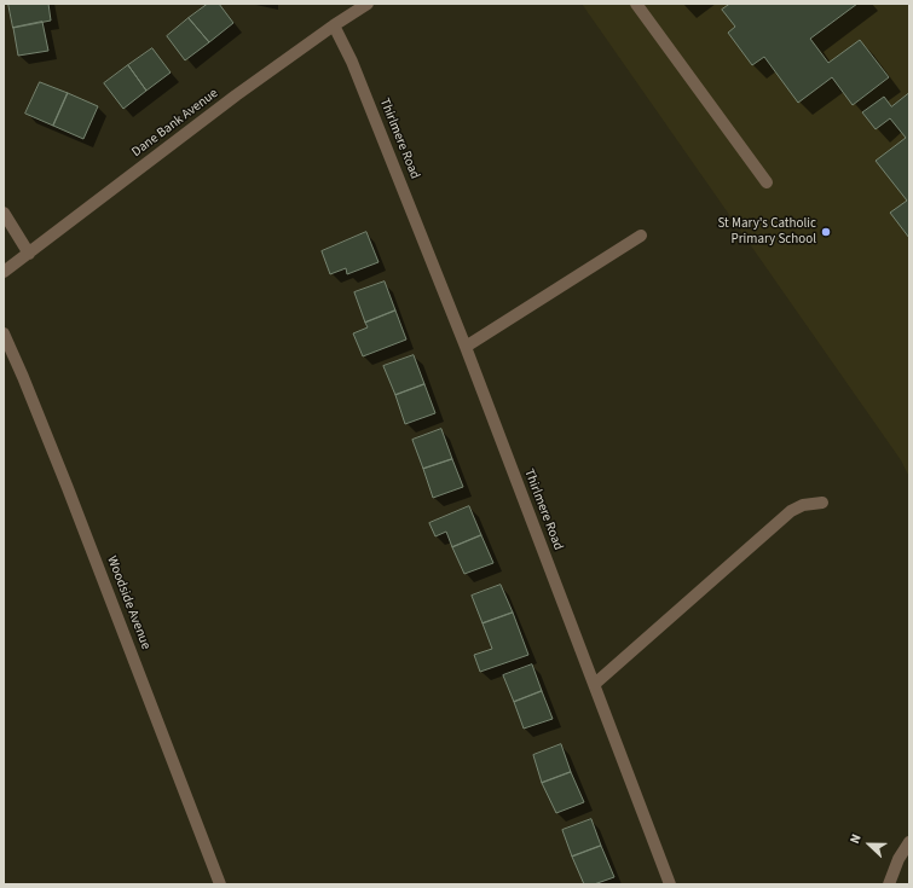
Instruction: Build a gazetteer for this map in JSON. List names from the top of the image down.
{
  "streets": {
    "street": ["Dane Bank Avenue", "Thirlmere Road", "Woodside Avenue"]
  },
  "crossings": [
    ["Dane Bank Avenue", "Thirlmere Road"]
  ],
  "places": ["St Mary's Catholic Primary School"],
  "north": "left"
}
